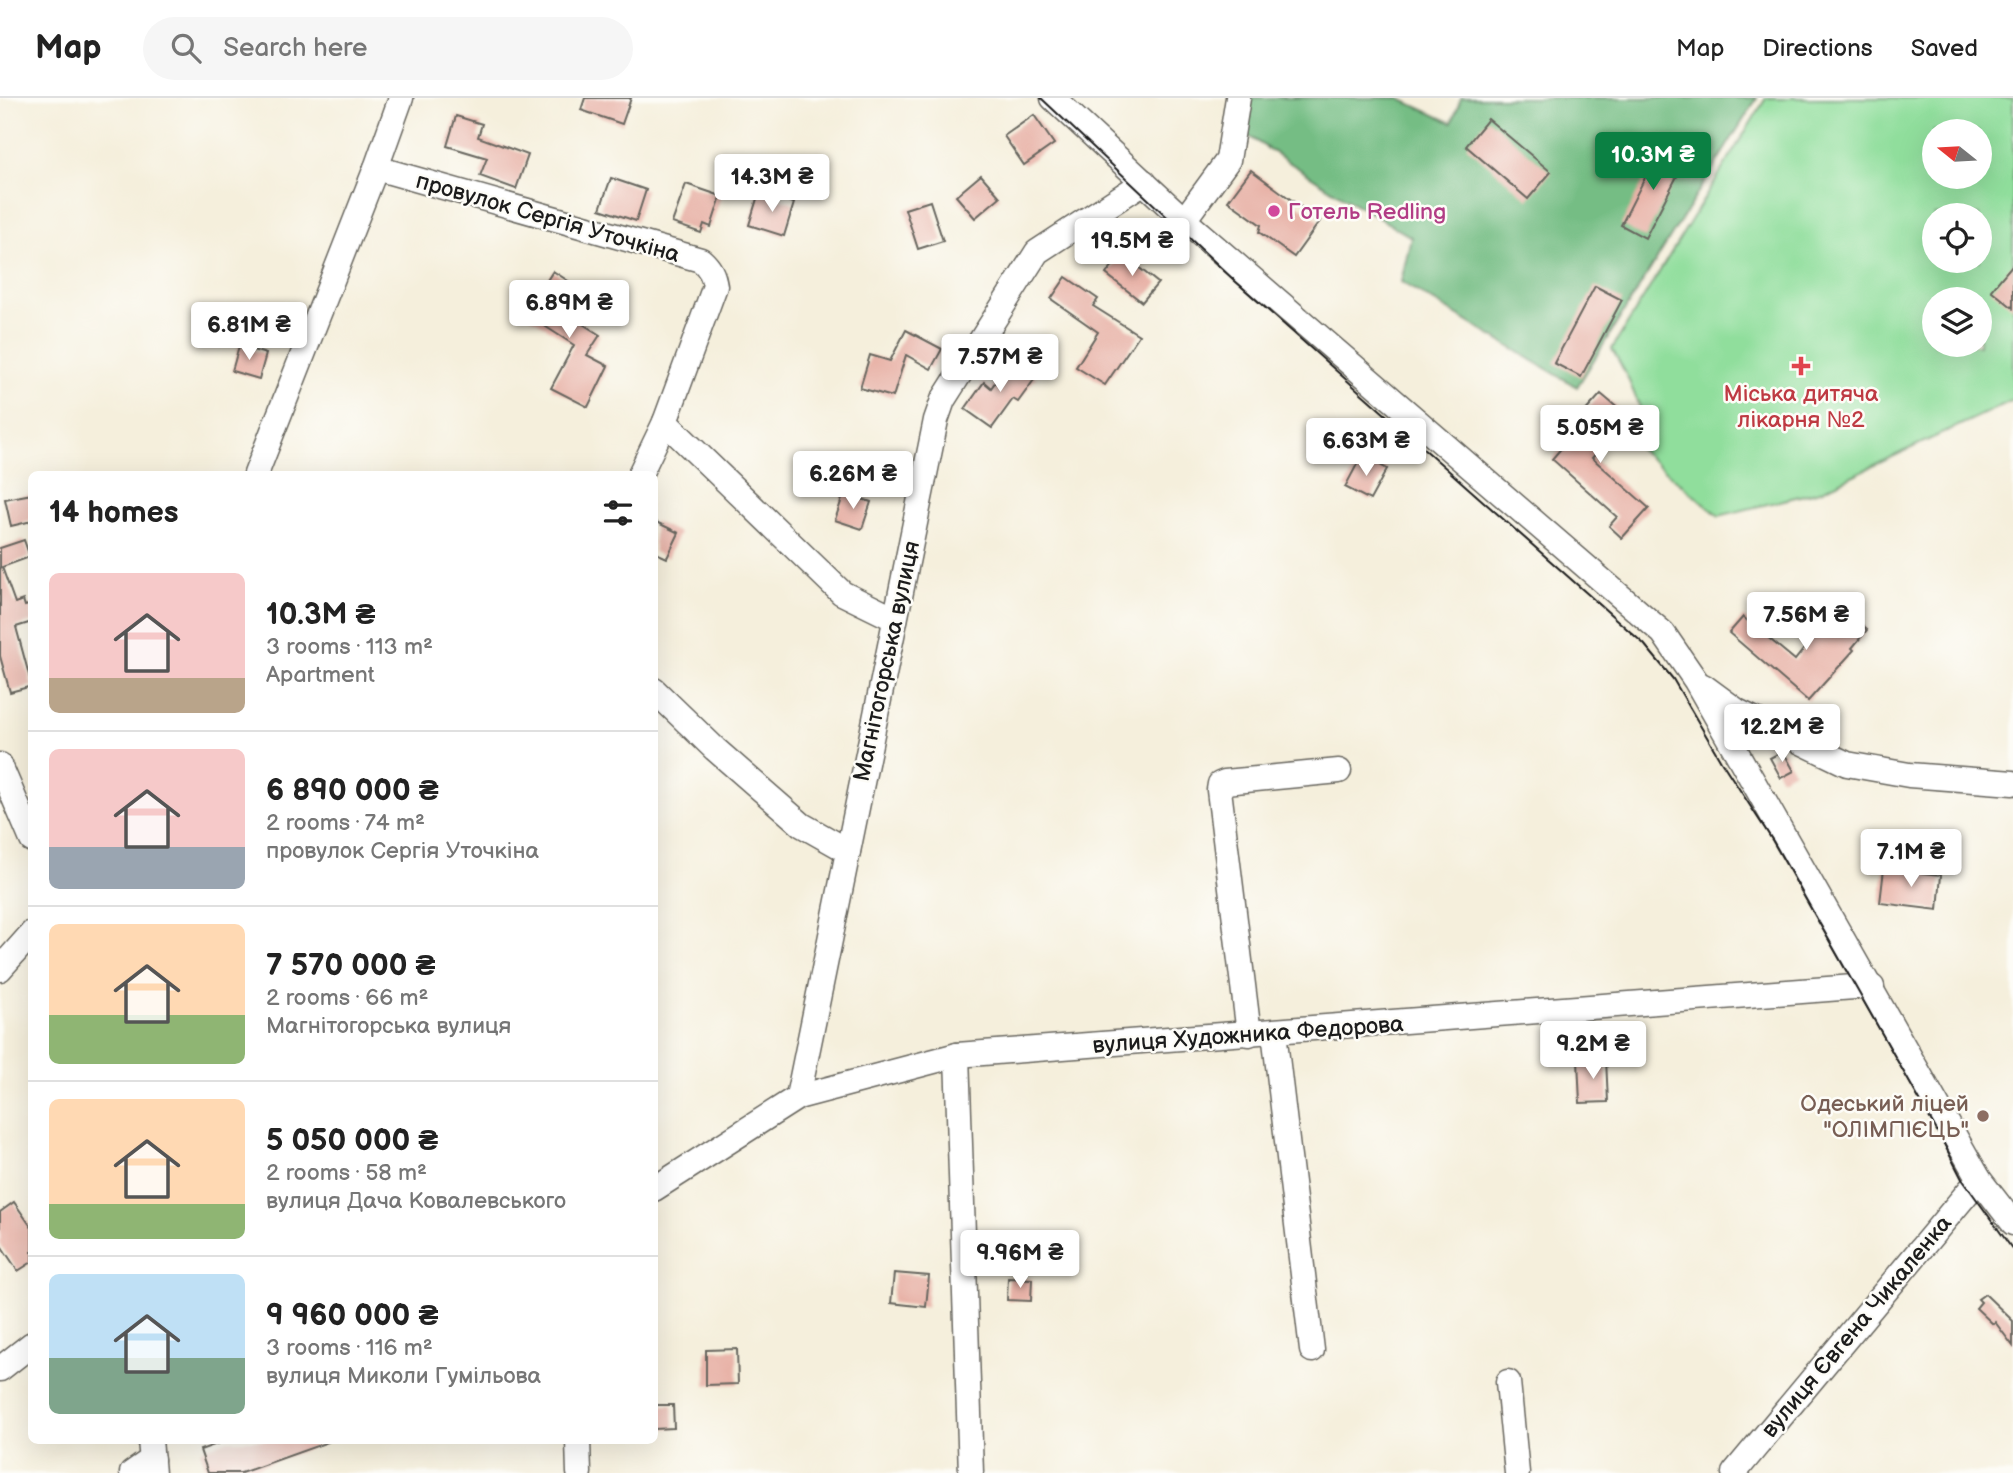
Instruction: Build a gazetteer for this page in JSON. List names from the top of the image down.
{
  "streets": {
    "street": [
      "провулок Сергія Уточкіна",
      "Магнітогорська вулиця",
      "вулиця Художника Федорова",
      "вулиця Євгена Чикаленка"
    ]
  },
  "crossings": [
    ["Магнітогорська вулиця", "вулиця Художника Федорова"]
  ],
  "places": {
    "other": ["Готель Redling", "Одеський ліцей \"ОЛІМПІЄЦЬ\""],
    "health": ["Міська дитяча лікарня №2"]
  },
  "north": "left",
  "page": {
    "header": "Map",
    "search": "Search here",
    "nav": ["Map", "Directions", "Saved"],
    "price": [
      "10.3M ₴",
      "14.3M ₴",
      "19.5M ₴",
      "6.89M ₴",
      "6.81M ₴",
      "7.57M ₴",
      "5.05M ₴",
      "6.63M ₴",
      "6.26M ₴",
      "7.56M ₴",
      "12.2M ₴",
      "7.1M ₴",
      "9.2M ₴",
      "9.96M ₴"
    ],
    "heading": "14 homes",
    "list": [
      {
        "name": "10.3M ₴",
        "note": "3 rooms · 113 m² · Apartment"
      },
      {
        "name": "6 890 000 ₴",
        "note": "2 rooms · 74 m² · провулок Сергія Уточкіна"
      },
      {
        "name": "7 570 000 ₴",
        "note": "2 rooms · 66 m² · Магнітогорська вулиця"
      },
      {
        "name": "5 050 000 ₴",
        "note": "2 rooms · 58 m² · вулиця Дача Ковалевського"
      },
      {
        "name": "9 960 000 ₴",
        "note": "3 rooms · 116 m² · вулиця Миколи Гумільова"
      }
    ]
  }
}
